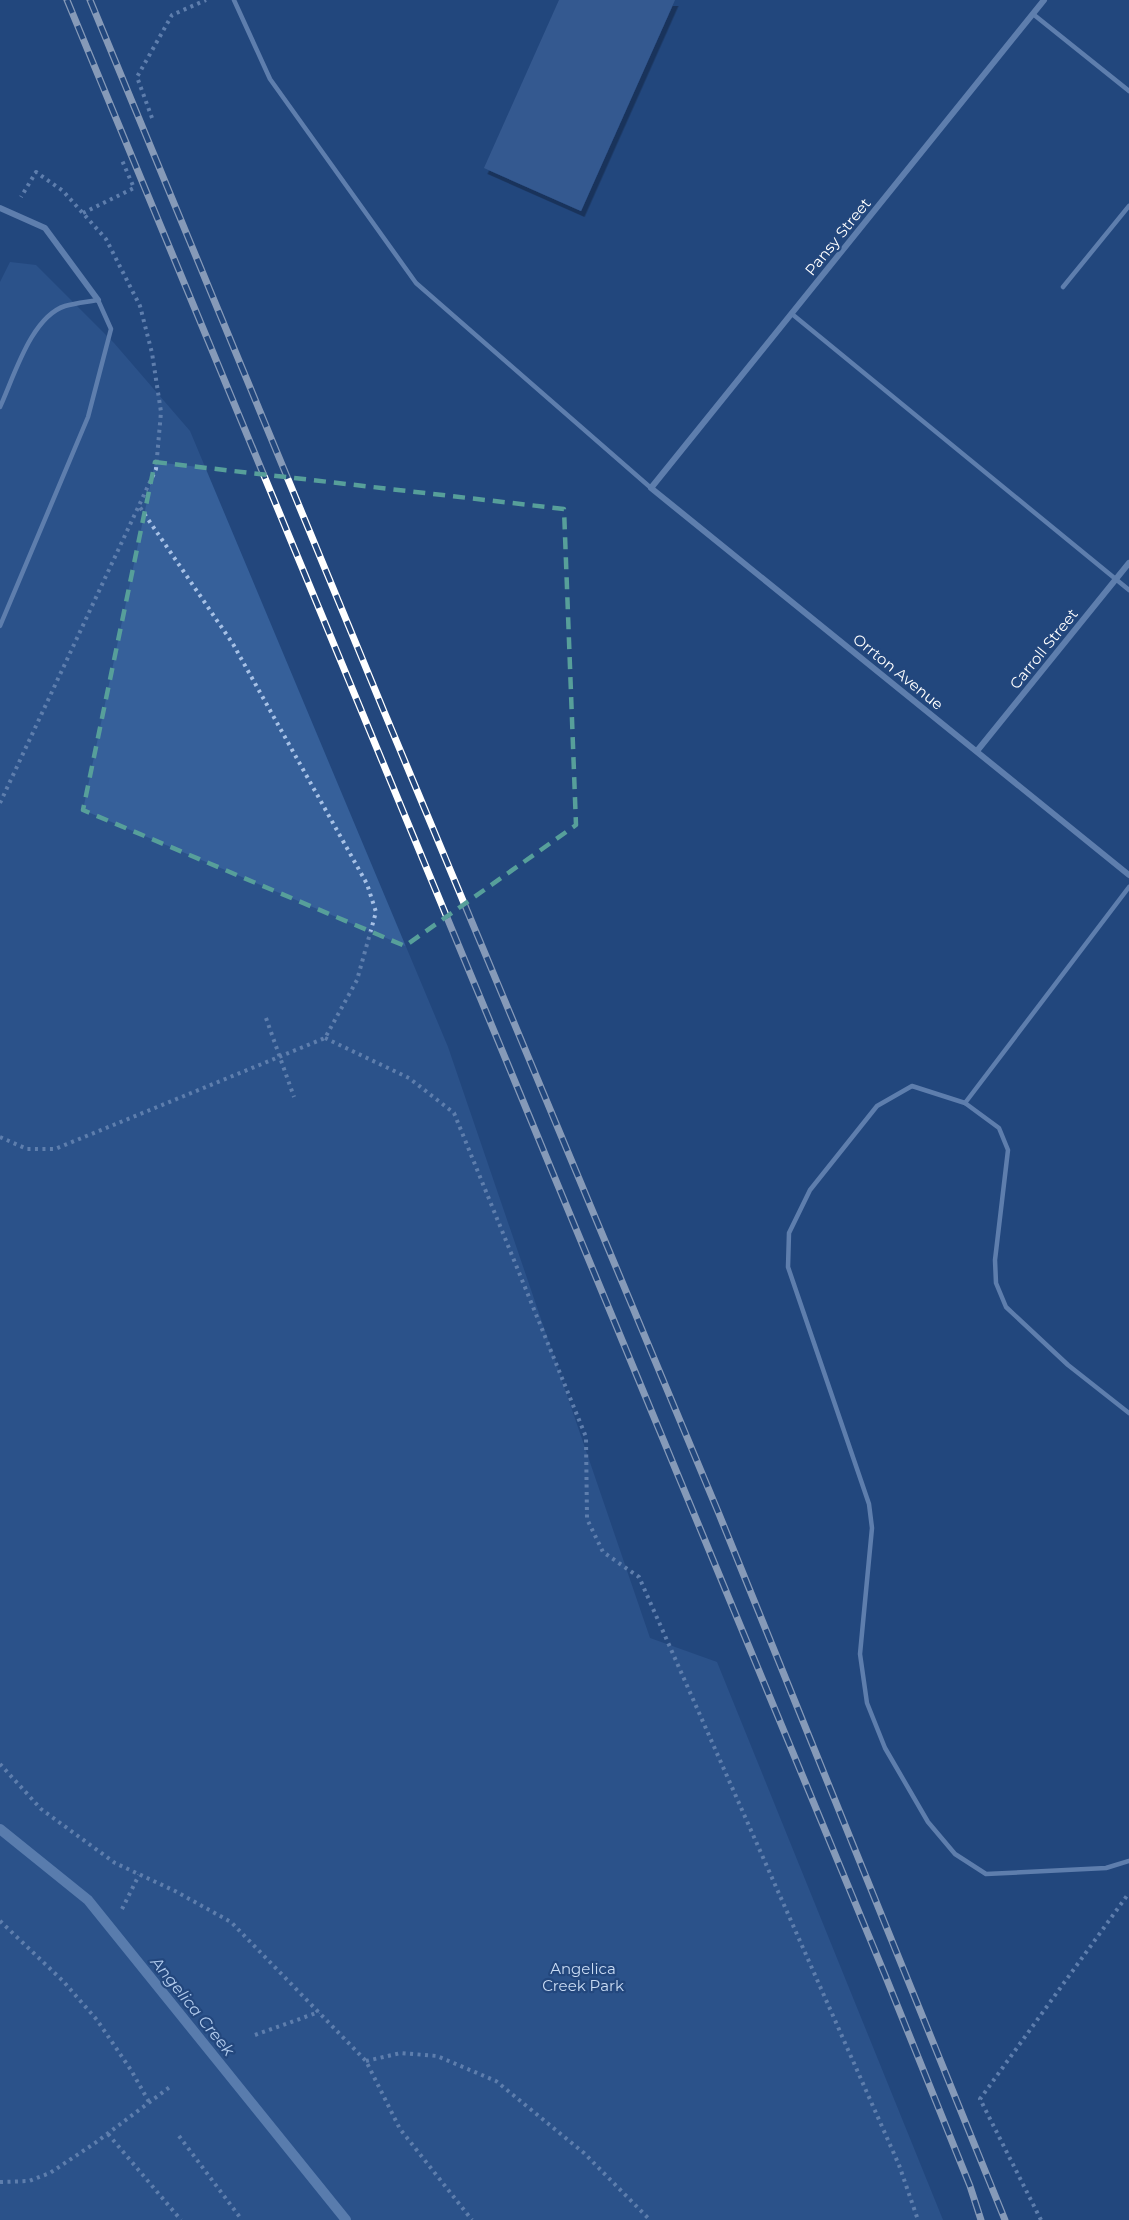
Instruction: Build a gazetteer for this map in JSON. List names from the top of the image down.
{
  "streets": {
    "street": ["Pansy Street", "Carroll Street", "Orrton Avenue"]
  },
  "crossings": [
    ["Pansy Street", "Orrton Avenue"],
    ["Carroll Street", "Orrton Avenue"]
  ],
  "water": ["Angelica Creek"],
  "parks": ["Angelica Creek Park"]
}
